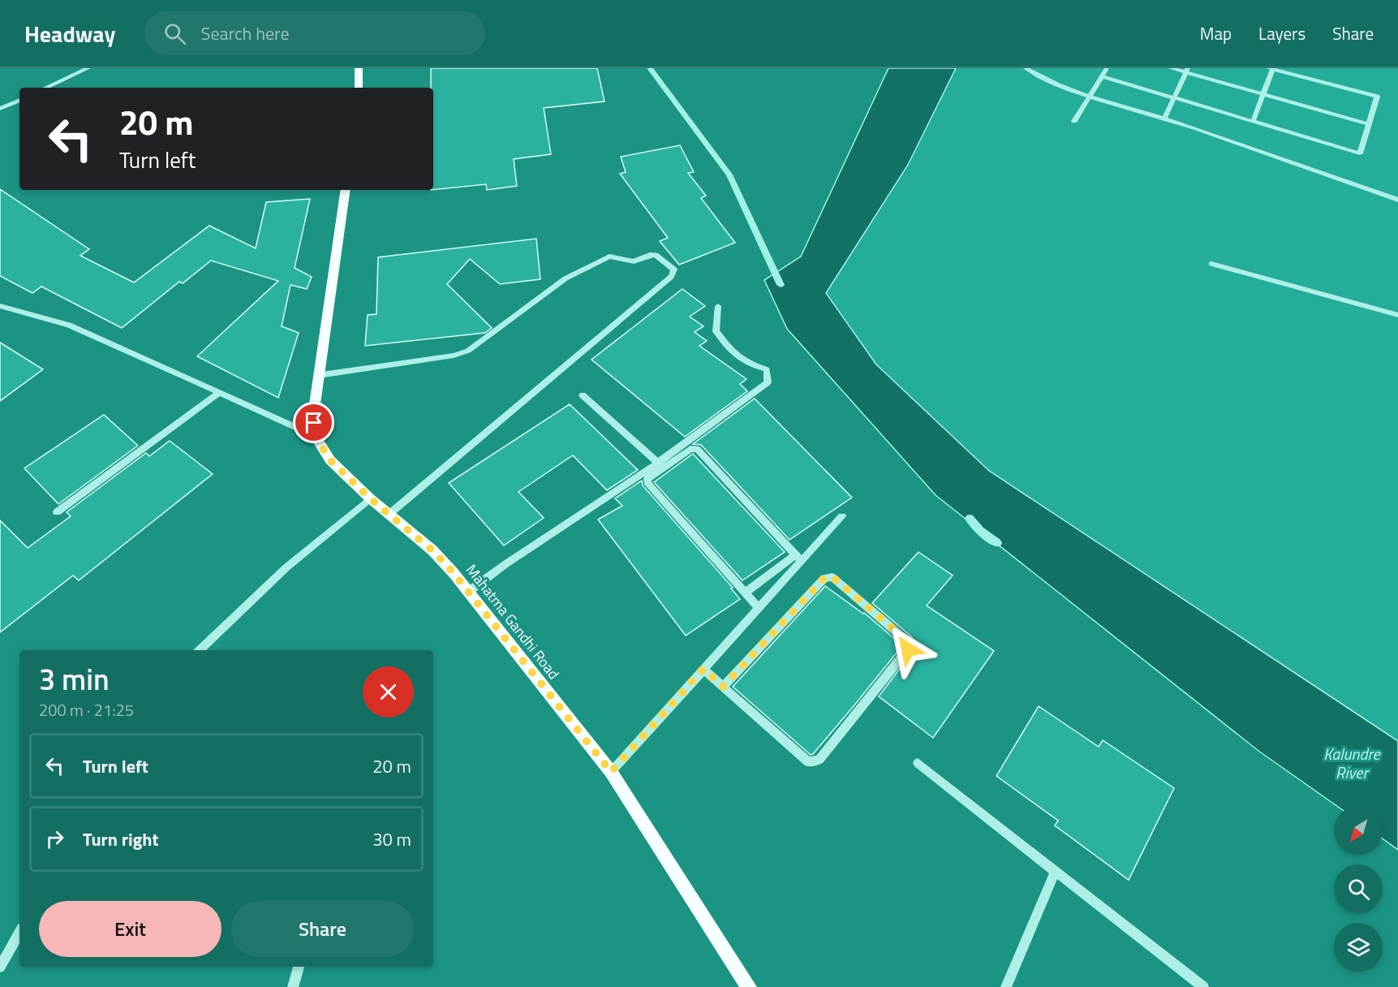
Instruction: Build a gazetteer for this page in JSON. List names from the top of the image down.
{
  "streets": {
    "main road": ["Mahatma Gandhi Road"]
  },
  "water": ["Kalundre River"],
  "north": "bottom left",
  "page": {
    "header": "Headway",
    "search": "Search here",
    "nav": ["Map", "Layers", "Share"],
    "turn": ["20 m", "Turn left"],
    "heading": ["3 min", "200 m · 21:25"],
    "list": [
      {
        "name": "Turn left",
        "value": "20 m"
      },
      {
        "name": "Turn right",
        "value": "30 m"
      }
    ],
    "buttons": ["Exit", "Share"]
  }
}
